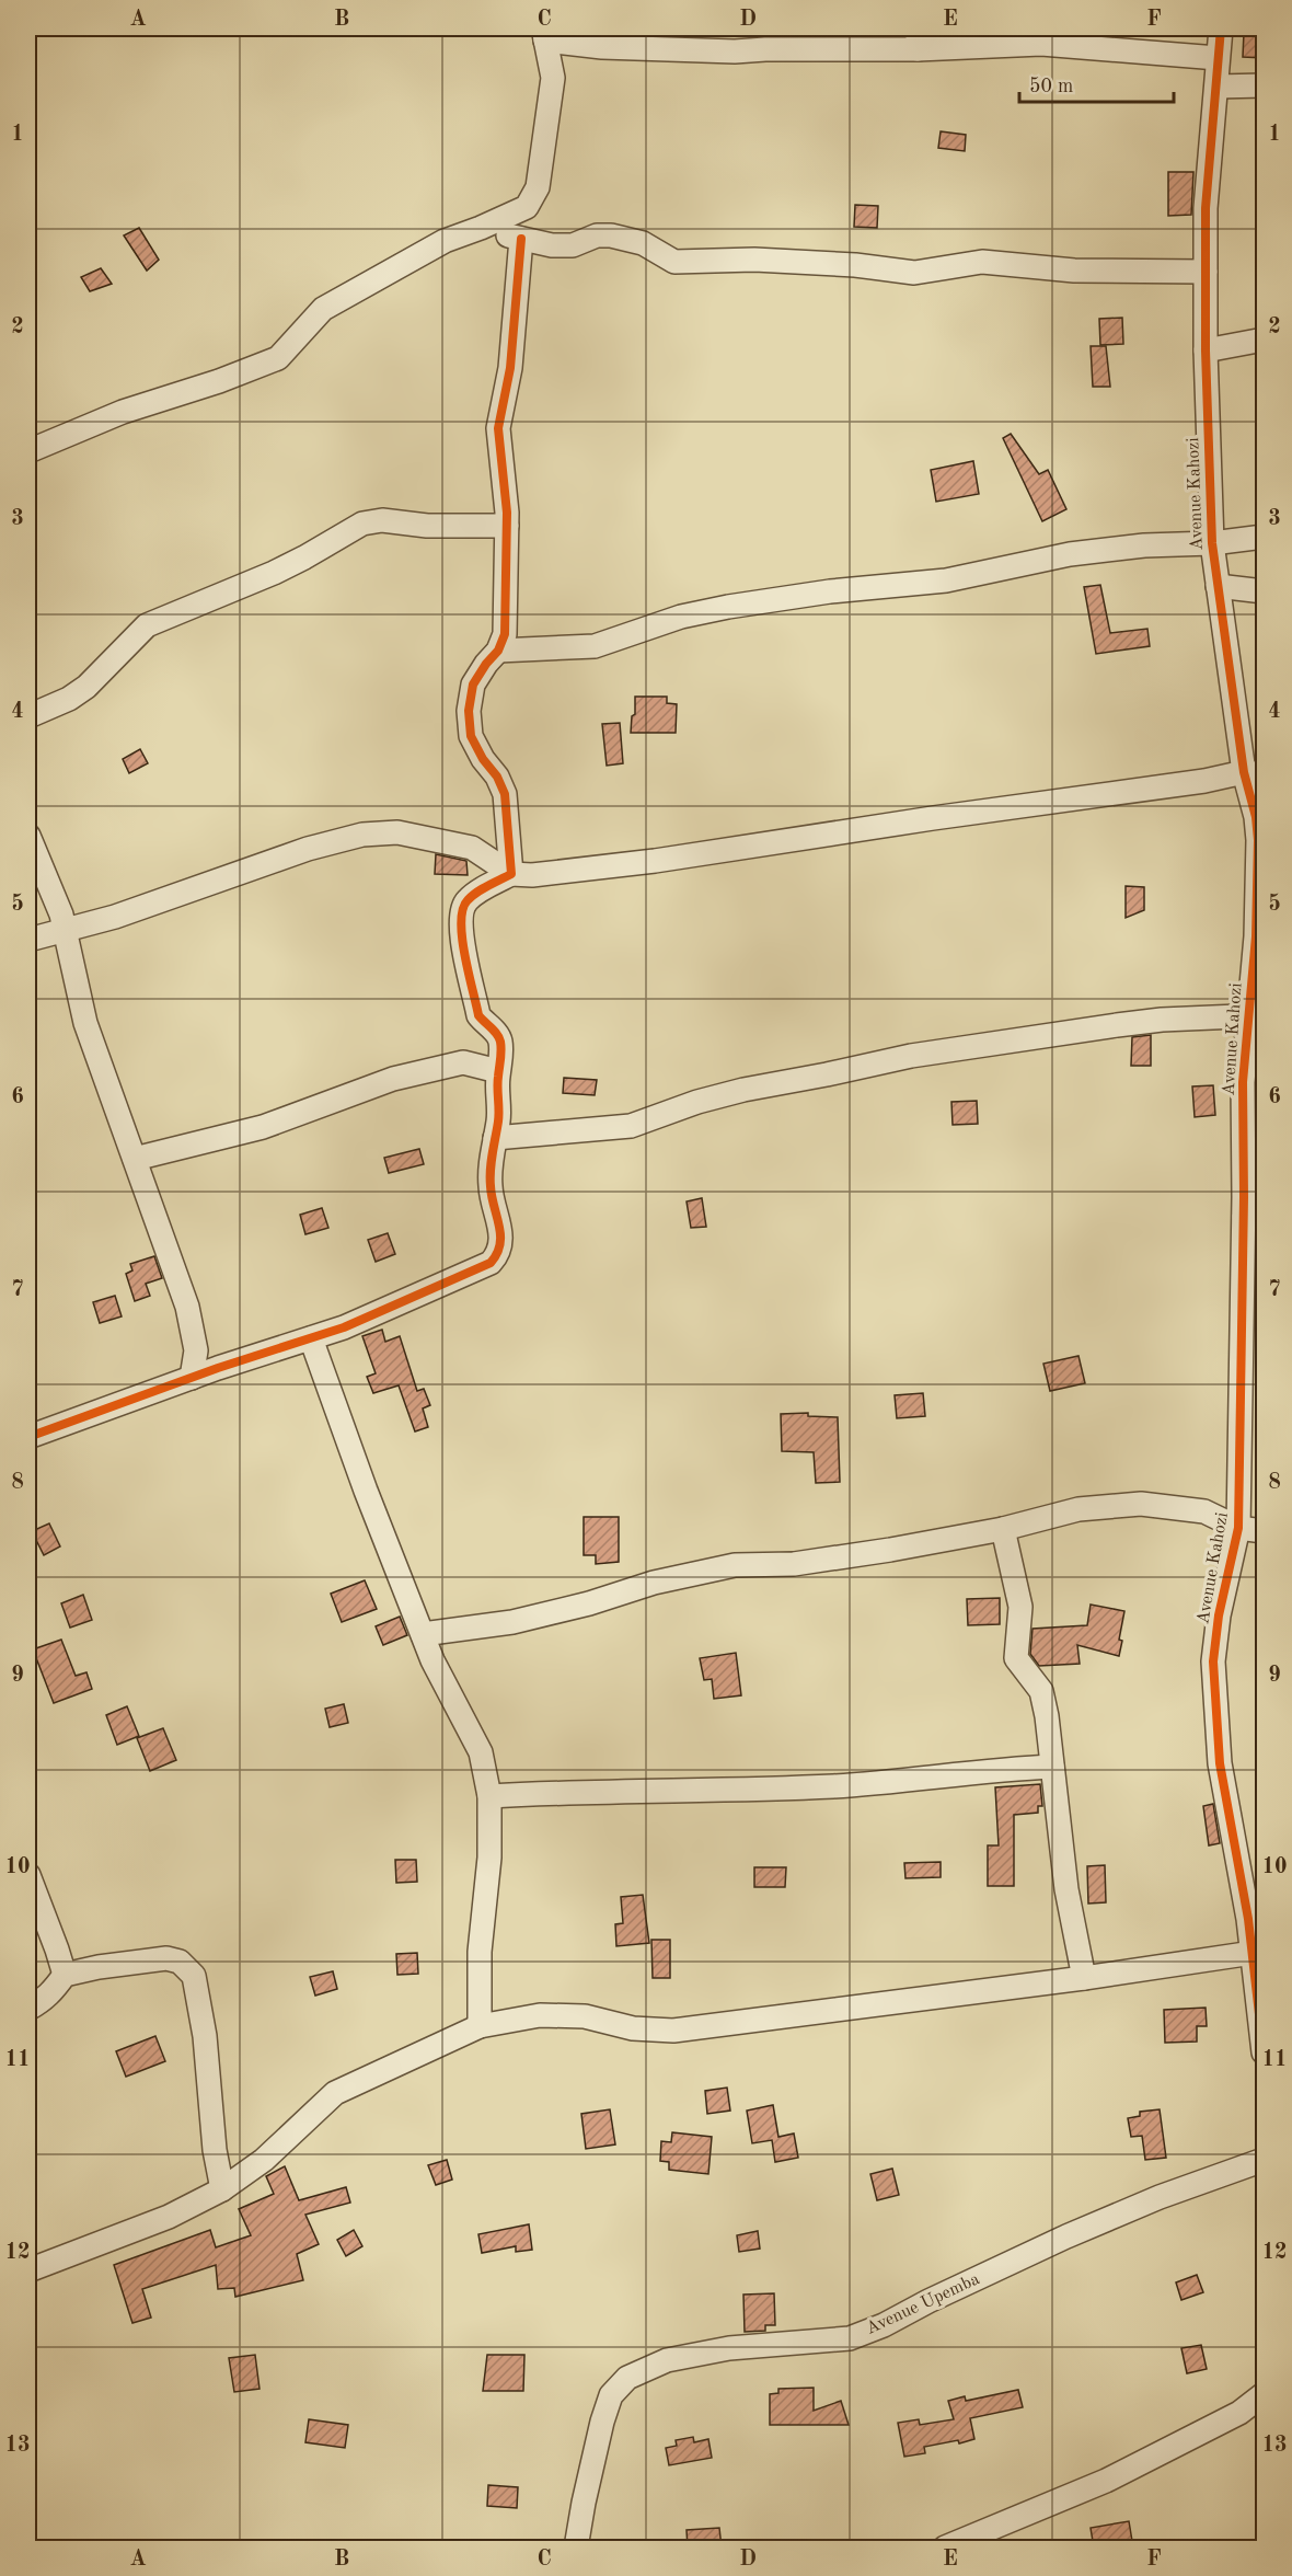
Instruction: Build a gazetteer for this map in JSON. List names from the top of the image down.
{
  "streets": {
    "street": ["Avenue Kahozi", "Avenue Upemba"]
  },
  "scale_bar": "50 m",
  "grid": {
    "columns": [
      "A",
      "B",
      "C",
      "D",
      "E",
      "F"
    ],
    "rows": [
      "1",
      "2",
      "3",
      "4",
      "5",
      "6",
      "7",
      "8",
      "9",
      "10",
      "11",
      "12",
      "13"
    ]
  }
}
